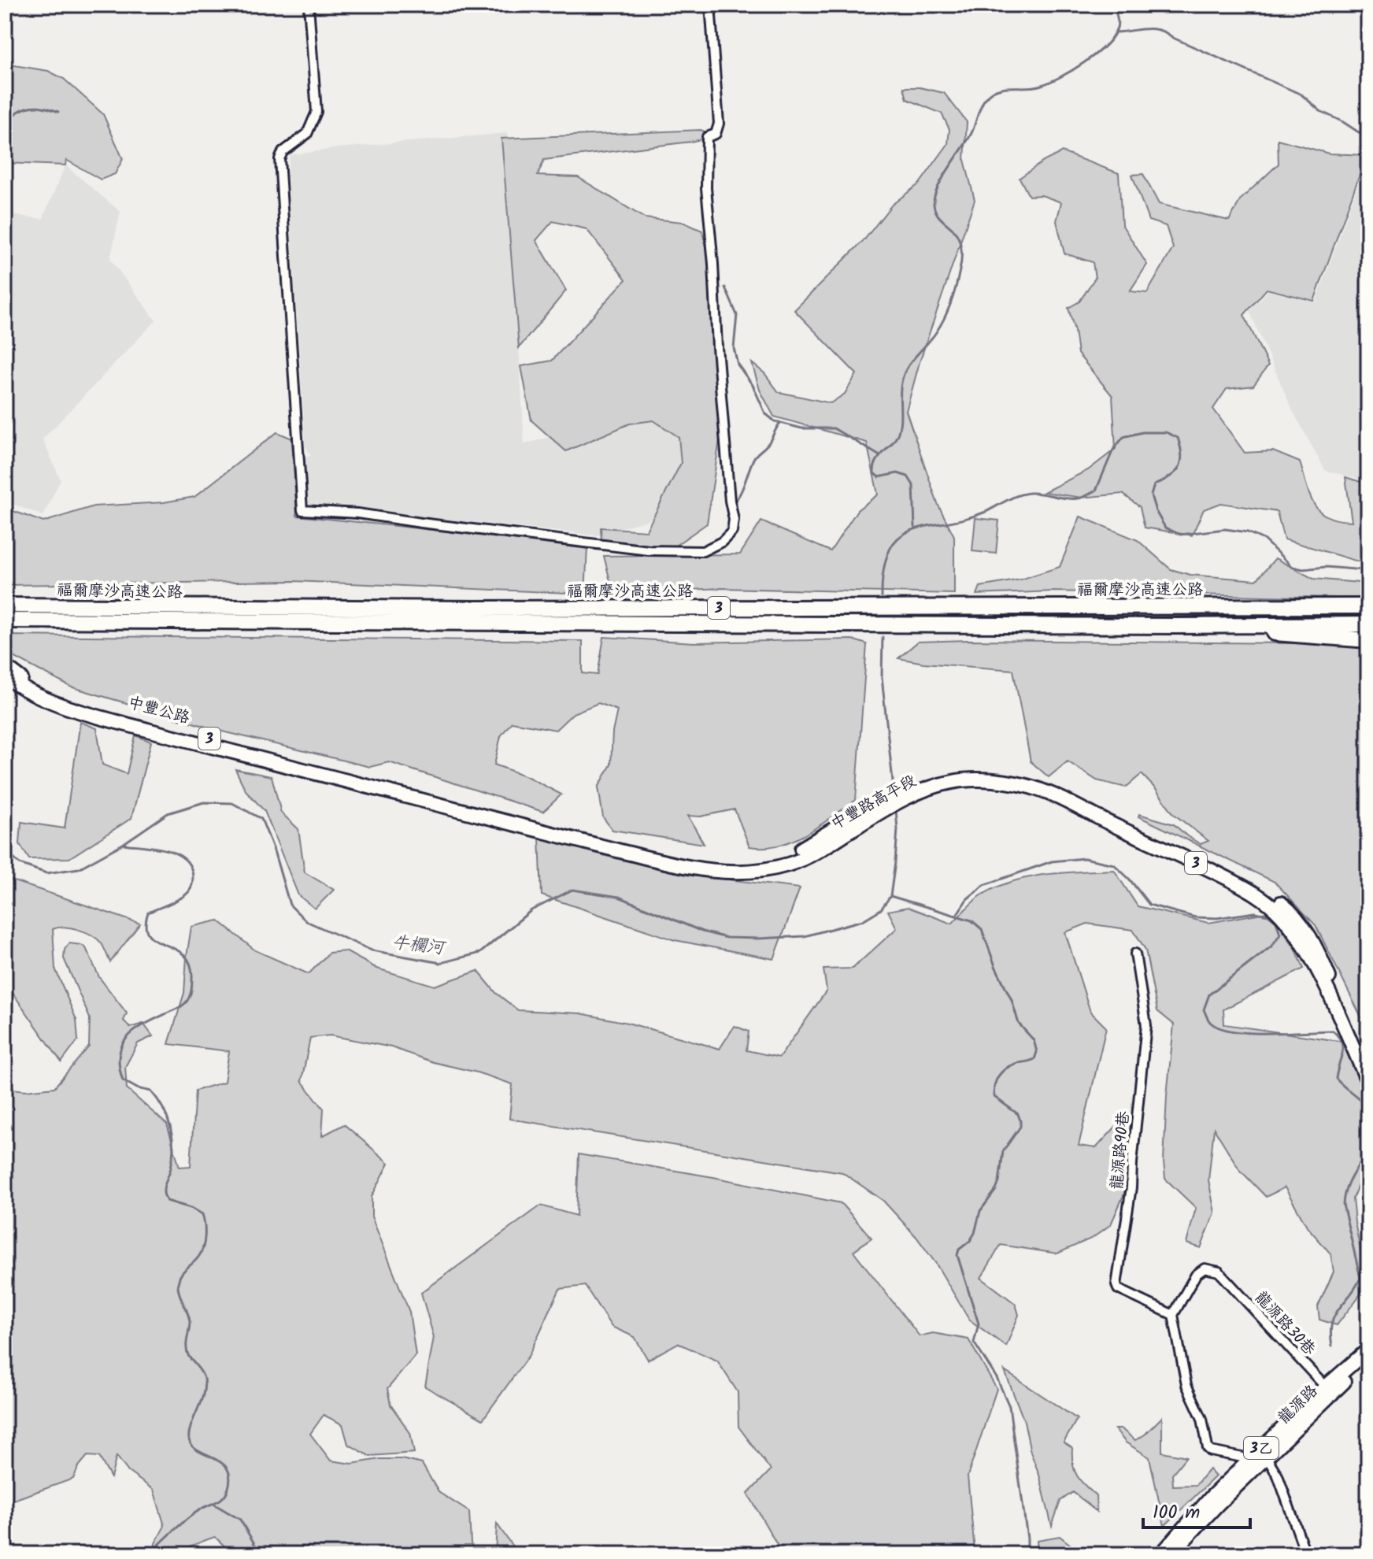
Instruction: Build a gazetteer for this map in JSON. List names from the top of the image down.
{
  "streets": {
    "highway": ["福爾摩沙高速公路", "3"],
    "main road": [
      "中豐公路",
      "中豐路高平段",
      "龍源路",
      "3乙"
    ],
    "street": ["龍源路90巷", "龍源路30巷"]
  },
  "crossings": [
    ["中豐公路", "中豐路高平段"],
    ["龍源路90巷", "龍源路30巷"],
    ["龍源路30巷", "龍源路"],
    ["龍源路30巷", "3乙"],
    ["龍源路", "3乙"]
  ],
  "water": ["牛欄河"],
  "scale_bar": "100 m"
}
